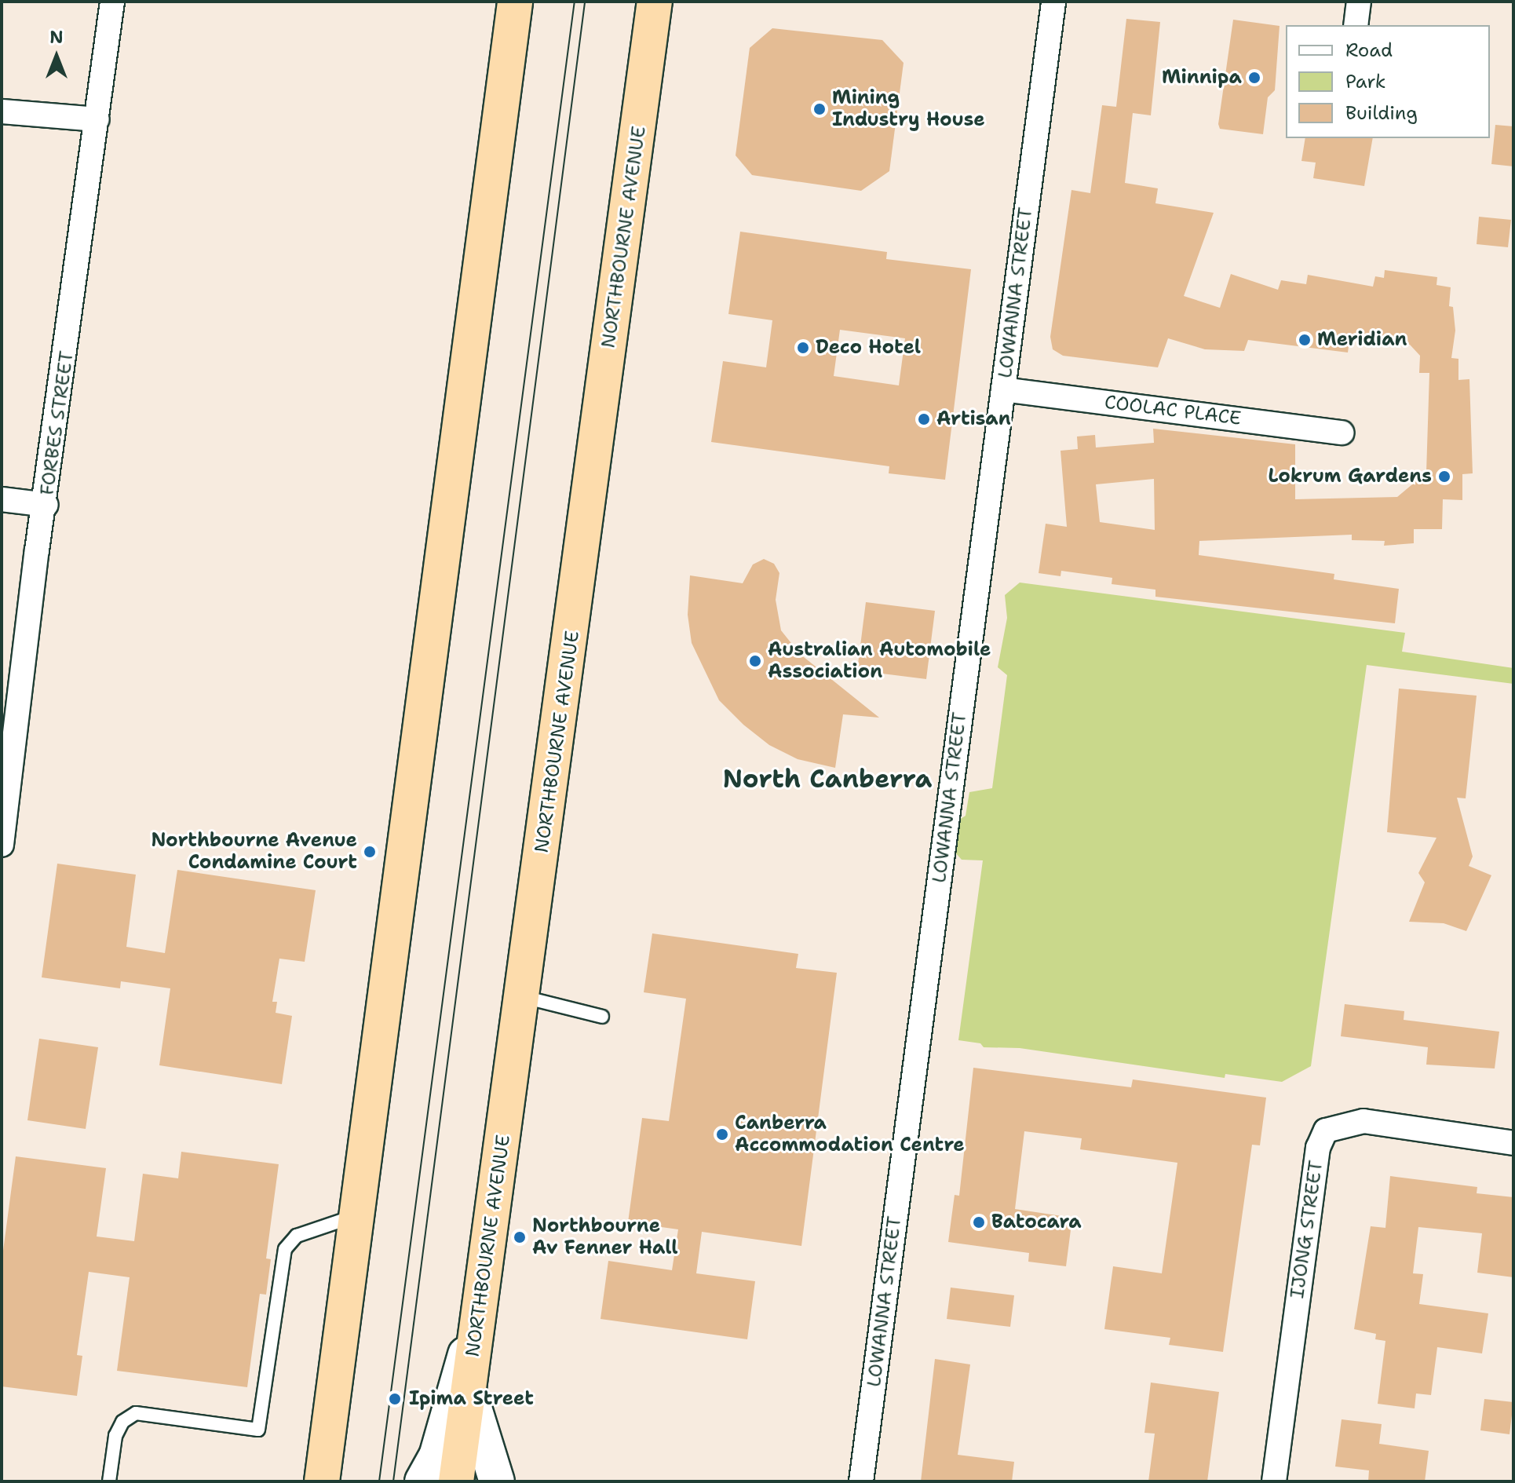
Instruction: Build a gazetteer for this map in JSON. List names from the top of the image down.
{
  "streets": {
    "highway": ["NORTHBOURNE AVENUE"],
    "street": [
      "LOWANNA STREET",
      "COOLAC PLACE",
      "FORBES STREET",
      "IJONG STREET"
    ]
  },
  "crossings": [
    ["LOWANNA STREET", "COOLAC PLACE"]
  ],
  "districts": ["North Canberra"],
  "places": [
    "Minnipa",
    "Mining Industry House",
    "Meridian",
    "Deco Hotel",
    "Artisan",
    "Lokrum Gardens",
    "Australian Automobile Association",
    "Northbourne Avenue Condamine Court",
    "Canberra Accommodation Centre",
    "Batocara",
    "Northbourne Av Fenner Hall",
    "Ipima Street"
  ],
  "legend": ["Road", "Park", "Building"],
  "north": "top"
}
